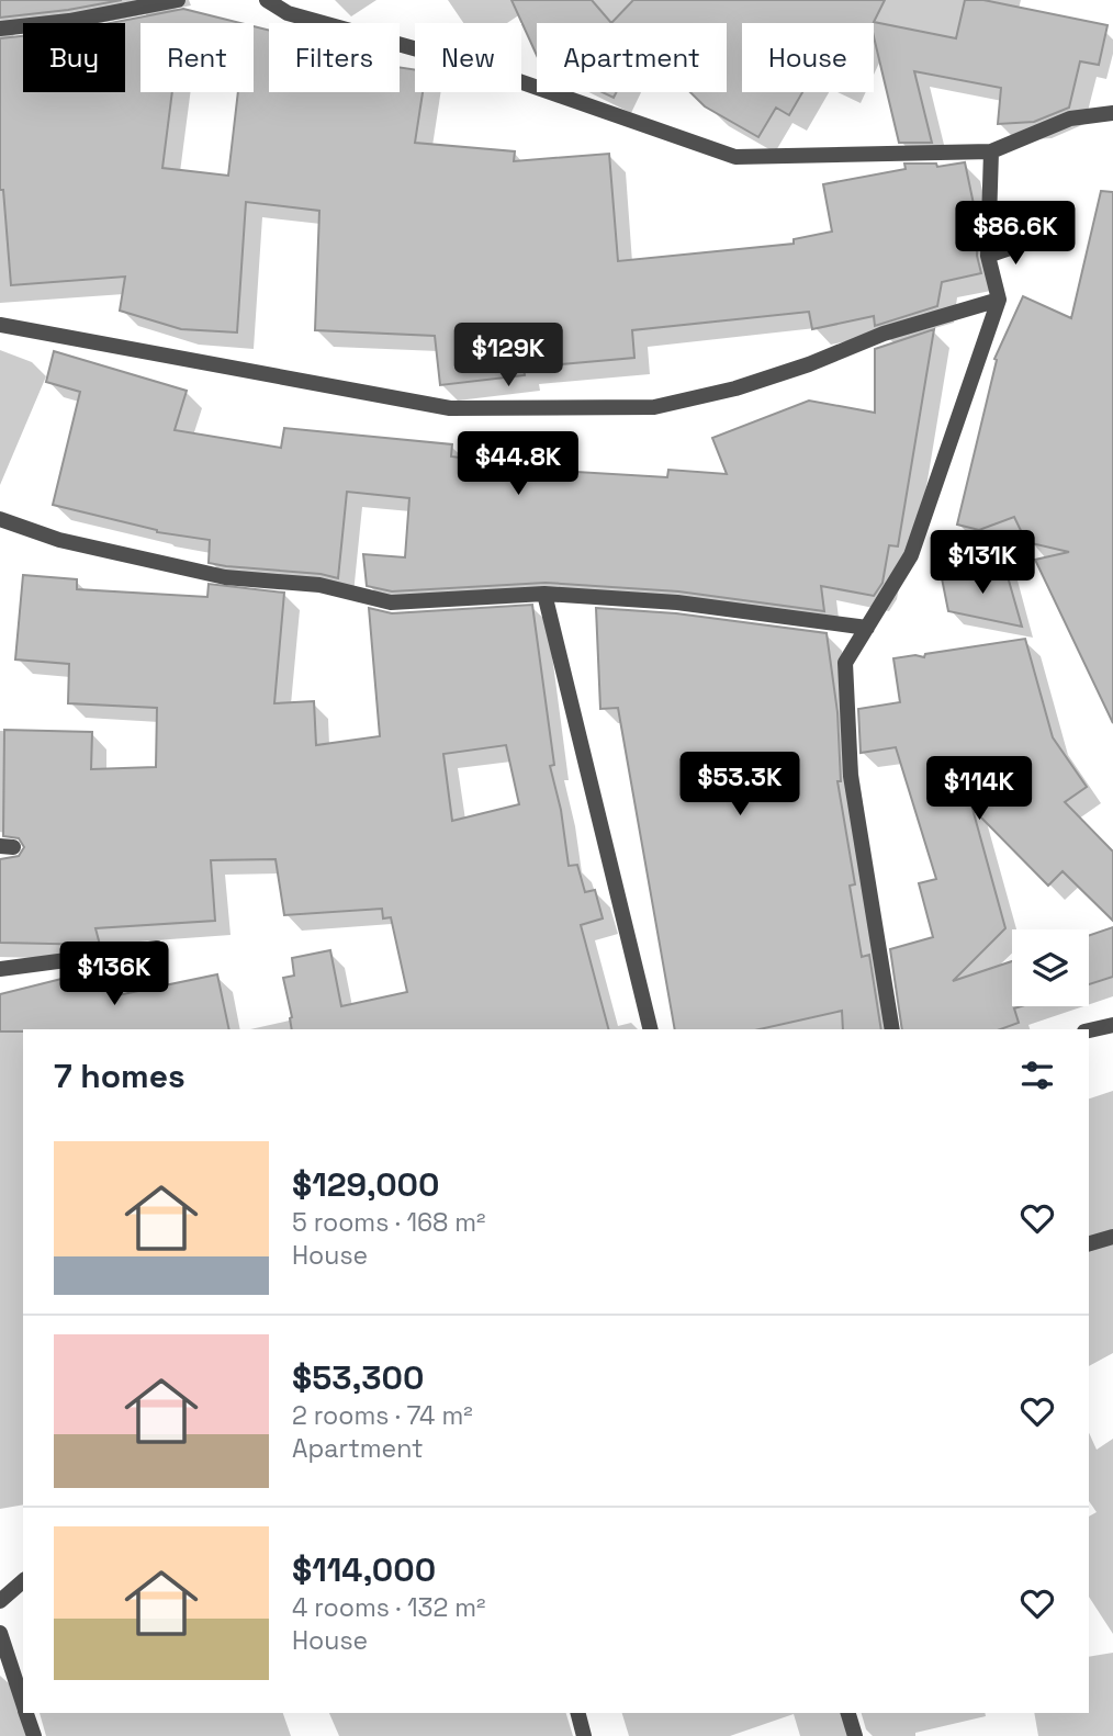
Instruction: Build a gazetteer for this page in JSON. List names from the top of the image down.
{
  "page": {
    "chip": [
      "Buy",
      "Rent",
      "Filters",
      "New",
      "Apartment",
      "House"
    ],
    "price": [
      "$86.6K",
      "$129K",
      "$44.8K",
      "$131K",
      "$53.3K",
      "$114K",
      "$136K"
    ],
    "heading": "7 homes",
    "list": [
      {
        "name": "$129,000",
        "note": "5 rooms · 168 m² · House"
      },
      {
        "name": "$53,300",
        "note": "2 rooms · 74 m² · Apartment"
      },
      {
        "name": "$114,000",
        "note": "4 rooms · 132 m² · House"
      }
    ]
  }
}
